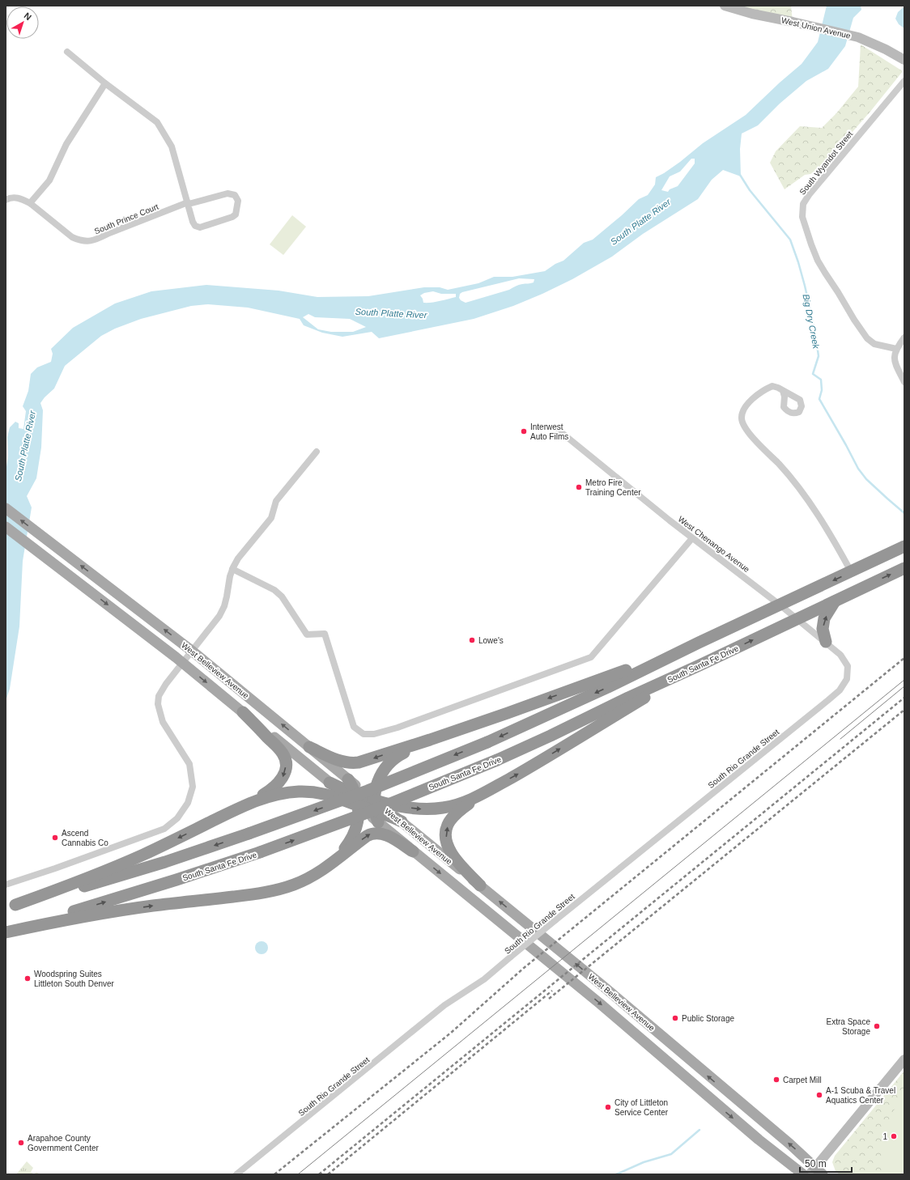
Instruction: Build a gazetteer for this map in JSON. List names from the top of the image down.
{
  "streets": {
    "highway": ["South Santa Fe Drive"],
    "main road": ["West Belleview Avenue"],
    "street": [
      "West Union Avenue",
      "South Wyandot Street",
      "South Prince Court",
      "West Chenango Avenue",
      "South Rio Grande Street"
    ]
  },
  "crossings": [
    ["West Chenango Avenue", "South Santa Fe Drive"],
    ["West Chenango Avenue", "South Rio Grande Street"]
  ],
  "water": ["South Platte River", "Big Dry Creek"],
  "places": [
    "Interwest Auto Films",
    "Metro Fire Training Center",
    "Lowe's",
    "Ascend Cannabis Co",
    "Woodspring Suites Littleton South Denver",
    "Public Storage",
    "Extra Space Storage",
    "Carpet Mill",
    "A-1 Scuba & Travel Aquatics Center",
    "City of Littleton Service Center",
    "1",
    "Arapahoe County Government Center"
  ],
  "scale_bar": "50 m",
  "north": "top right"
}
